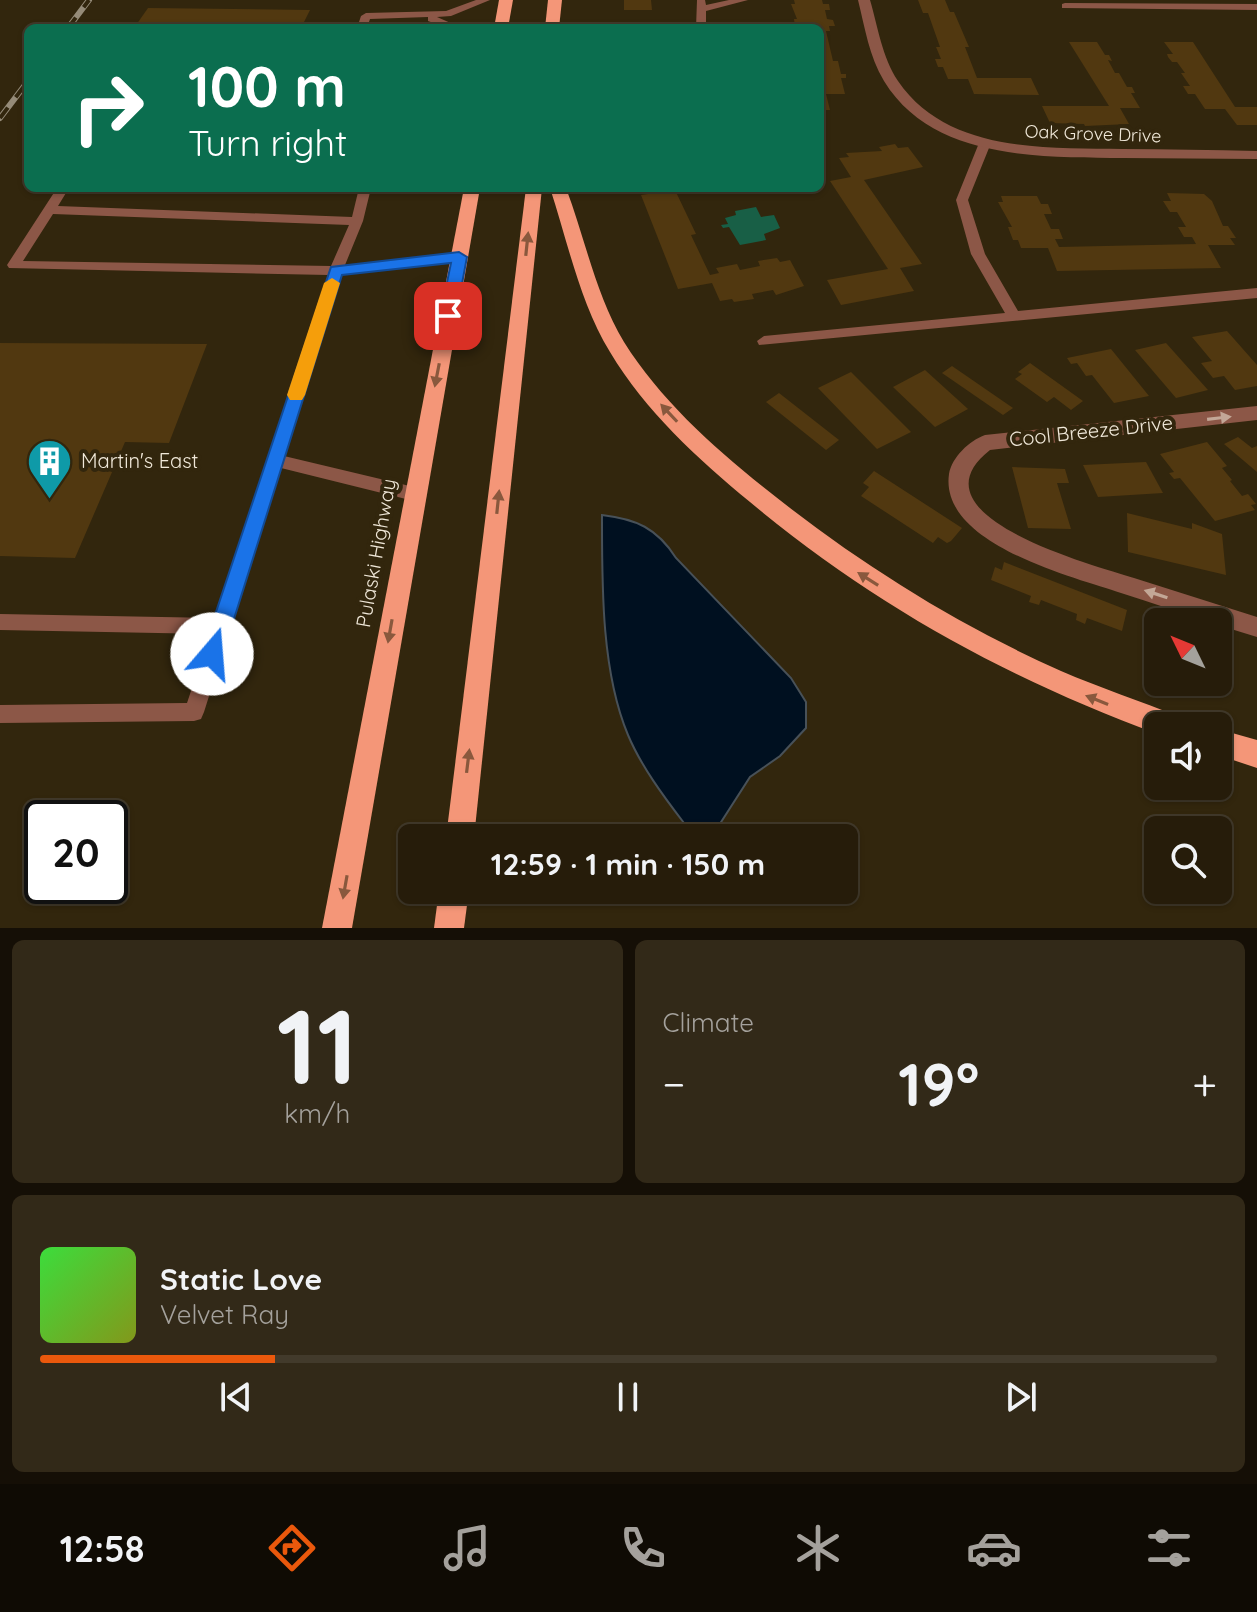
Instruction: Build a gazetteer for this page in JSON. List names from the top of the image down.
{
  "streets": {
    "highway": ["Pulaski Highway"],
    "street": ["Oak Grove Drive", "Cool Breeze Drive"]
  },
  "places": {
    "building": ["Martin's East"]
  },
  "north": "top left",
  "page": {
    "turn": ["100 m", "Turn right"],
    "limit": "20",
    "trip": "12:59 · 1 min · 150 m",
    "tile": [
      ["11", "km/h"],
      "Climate"
    ],
    "heat": ["−", "19°", "+"],
    "song": ["Static Love", "Velvet Ray"],
    "tabs": "12:58"
  }
}
